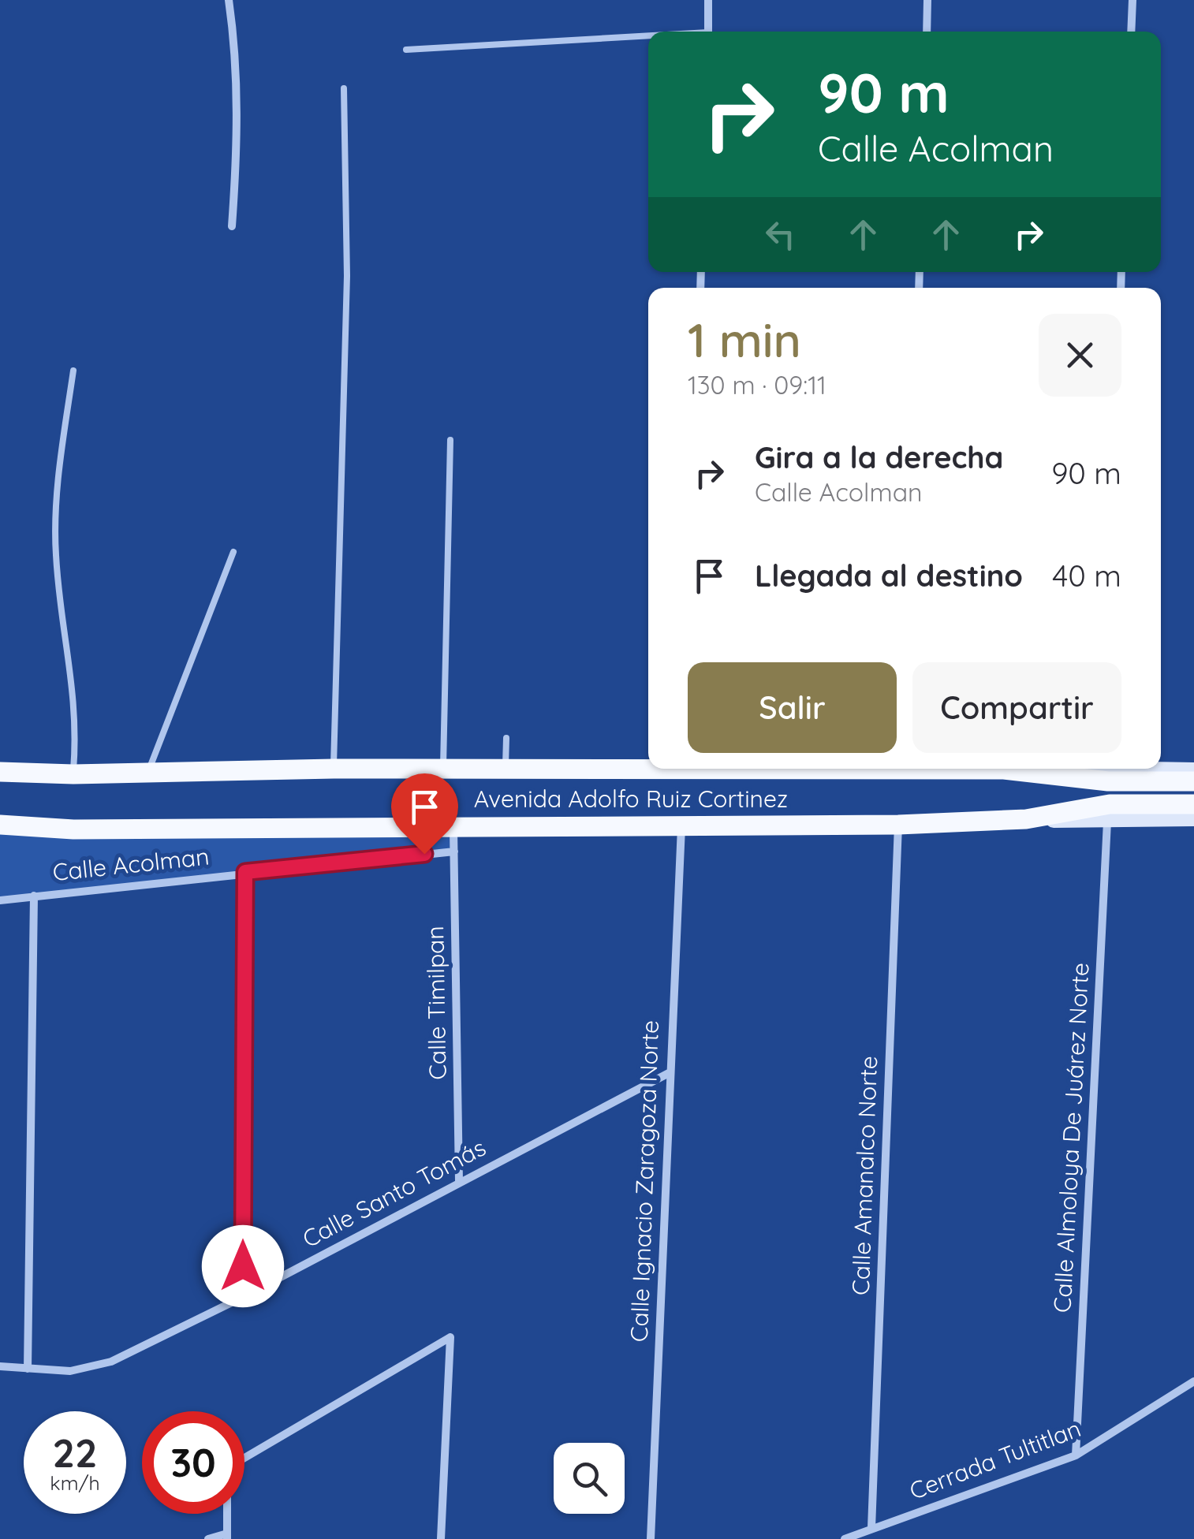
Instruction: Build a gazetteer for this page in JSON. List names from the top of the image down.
{
  "streets": {
    "main road": ["Avenida Adolfo Ruiz Cortinez"],
    "street": [
      "Calle Acolman",
      "Calle Timilpan",
      "Calle Almoloya De Juárez Norte",
      "Calle Amanalco Norte",
      "Calle Ignacio Zaragoza Norte",
      "Calle Santo Tomás",
      "Cerrada Tultitlan"
    ]
  },
  "crossings": [
    ["Avenida Adolfo Ruiz Cortinez", "Calle Timilpan"],
    ["Avenida Adolfo Ruiz Cortinez", "Calle Almoloya De Juárez Norte"],
    ["Avenida Adolfo Ruiz Cortinez", "Calle Amanalco Norte"],
    ["Avenida Adolfo Ruiz Cortinez", "Calle Ignacio Zaragoza Norte"],
    ["Calle Acolman", "Calle Timilpan"],
    ["Calle Timilpan", "Calle Santo Tomás"],
    ["Calle Almoloya De Juárez Norte", "Cerrada Tultitlan"],
    ["Calle Amanalco Norte", "Cerrada Tultitlan"],
    ["Calle Ignacio Zaragoza Norte", "Calle Santo Tomás"]
  ],
  "page": {
    "turn": ["90 m", "Calle Acolman"],
    "heading": ["1 min", "130 m · 09:11"],
    "list": [
      {
        "name": "Gira a la derecha",
        "note": "Calle Acolman",
        "value": "90 m"
      },
      {
        "name": "Llegada al destino",
        "value": "40 m"
      }
    ],
    "buttons": ["Salir", "Compartir"],
    "speed": "22 km/h",
    "limit": "30"
  }
}
